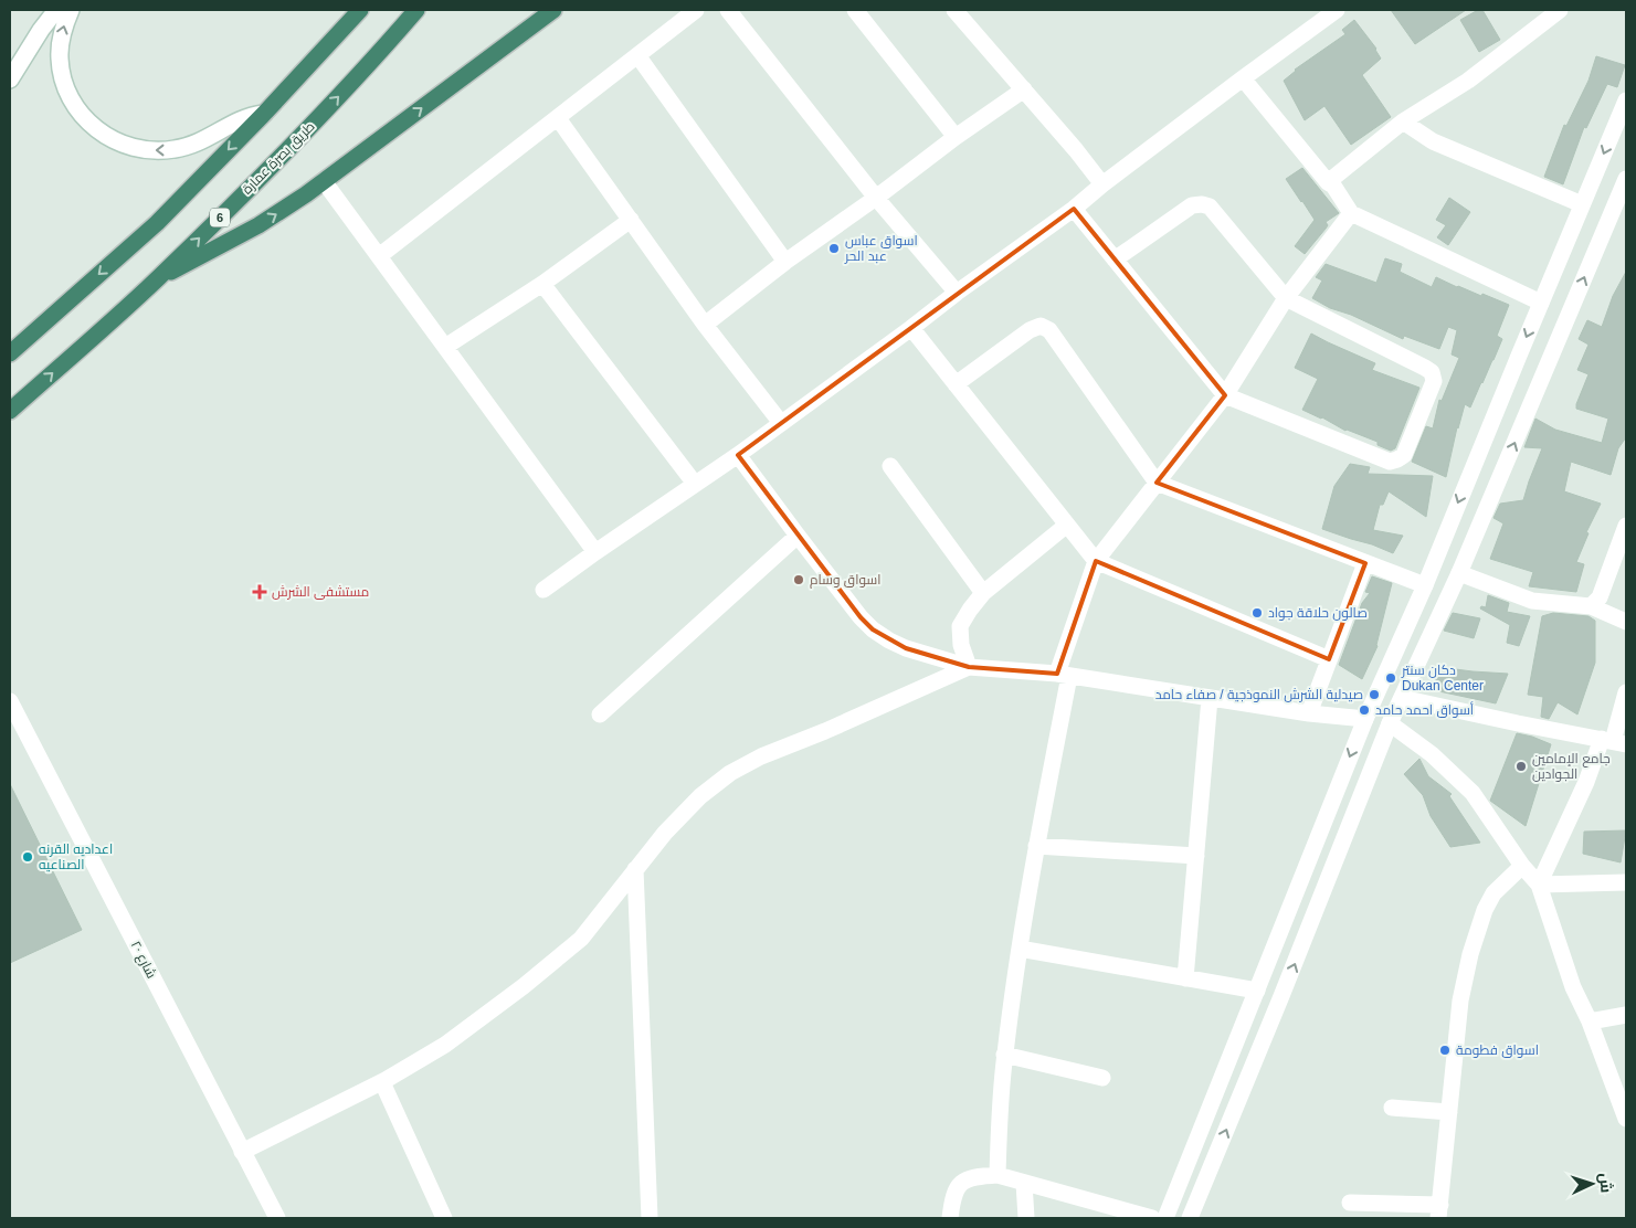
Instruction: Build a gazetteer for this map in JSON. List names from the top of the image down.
{
  "streets": {
    "highway": ["طريق بصرة عمارة", "6"],
    "street": ["شارع ٢٠"]
  },
  "places": {
    "other": [
      "اسواق عباس عبد الحر",
      "اسواق وسام",
      "صالون حلاقة جواد",
      "دكان سنتر Dukan Center",
      "صيدلية الشرش النموذجية / صفاء حامد",
      "أسواق احمد حامد",
      "جامع الإمامين الجوادين",
      "اعداديه القرنه الصناعيه",
      "اسواق فطومة"
    ],
    "health": ["مستشفى الشرش"]
  },
  "north": "right"
}
